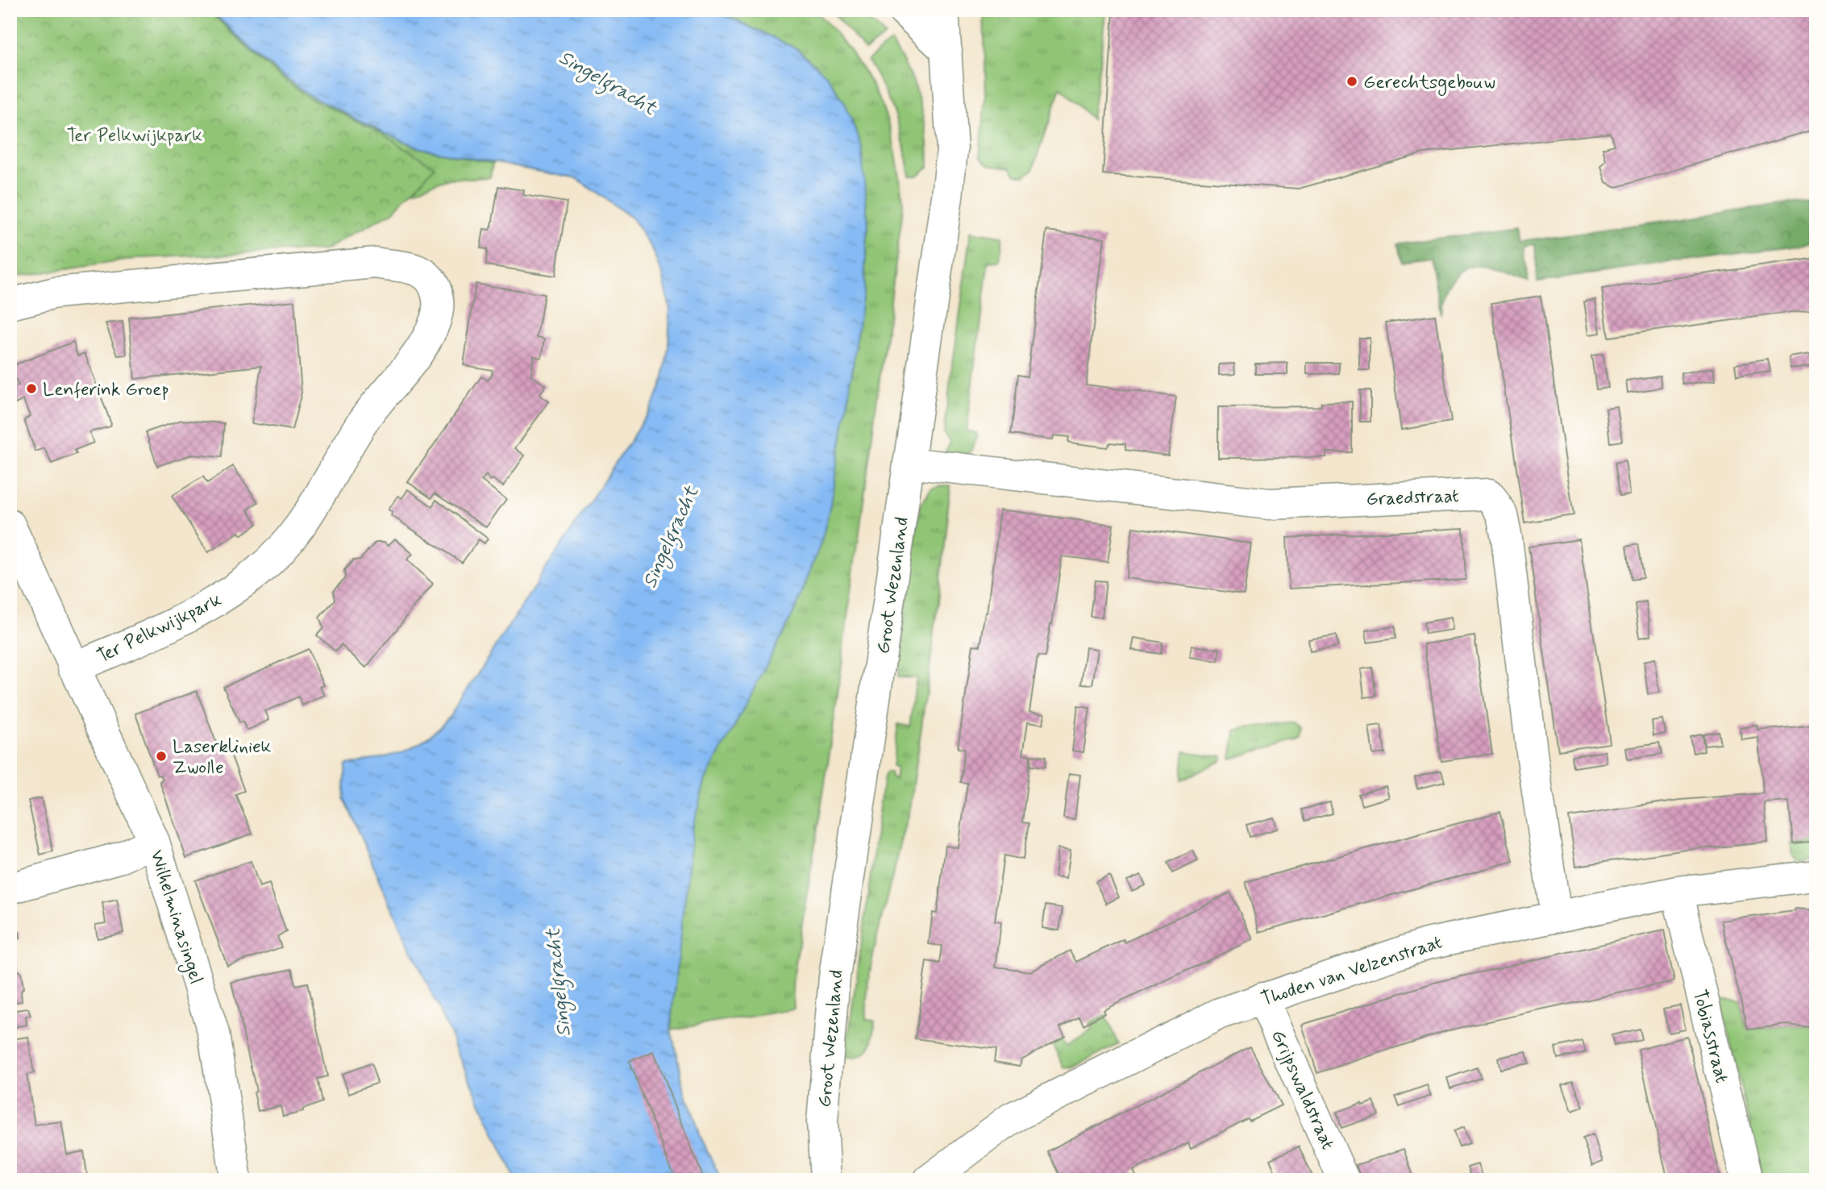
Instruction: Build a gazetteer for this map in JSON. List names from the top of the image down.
{
  "streets": {
    "street": [
      "Graedstraat",
      "Groot Wezenland",
      "Ter Pelkwijkpark",
      "Wilhelminasingel",
      "Thoden van Velzenstraat",
      "Tobiasstraat",
      "Grijpswaldstraat"
    ]
  },
  "crossings": [
    ["Graedstraat", "Groot Wezenland"],
    ["Graedstraat", "Thoden van Velzenstraat"],
    ["Ter Pelkwijkpark", "Wilhelminasingel"],
    ["Thoden van Velzenstraat", "Tobiasstraat"],
    ["Thoden van Velzenstraat", "Grijpswaldstraat"]
  ],
  "water": ["Singelgracht"],
  "parks": ["Ter Pelkwijkpark"],
  "places": ["Gerechtsgebouw", "Lenferink Groep", "Laserkliniek Zwolle"]
}
